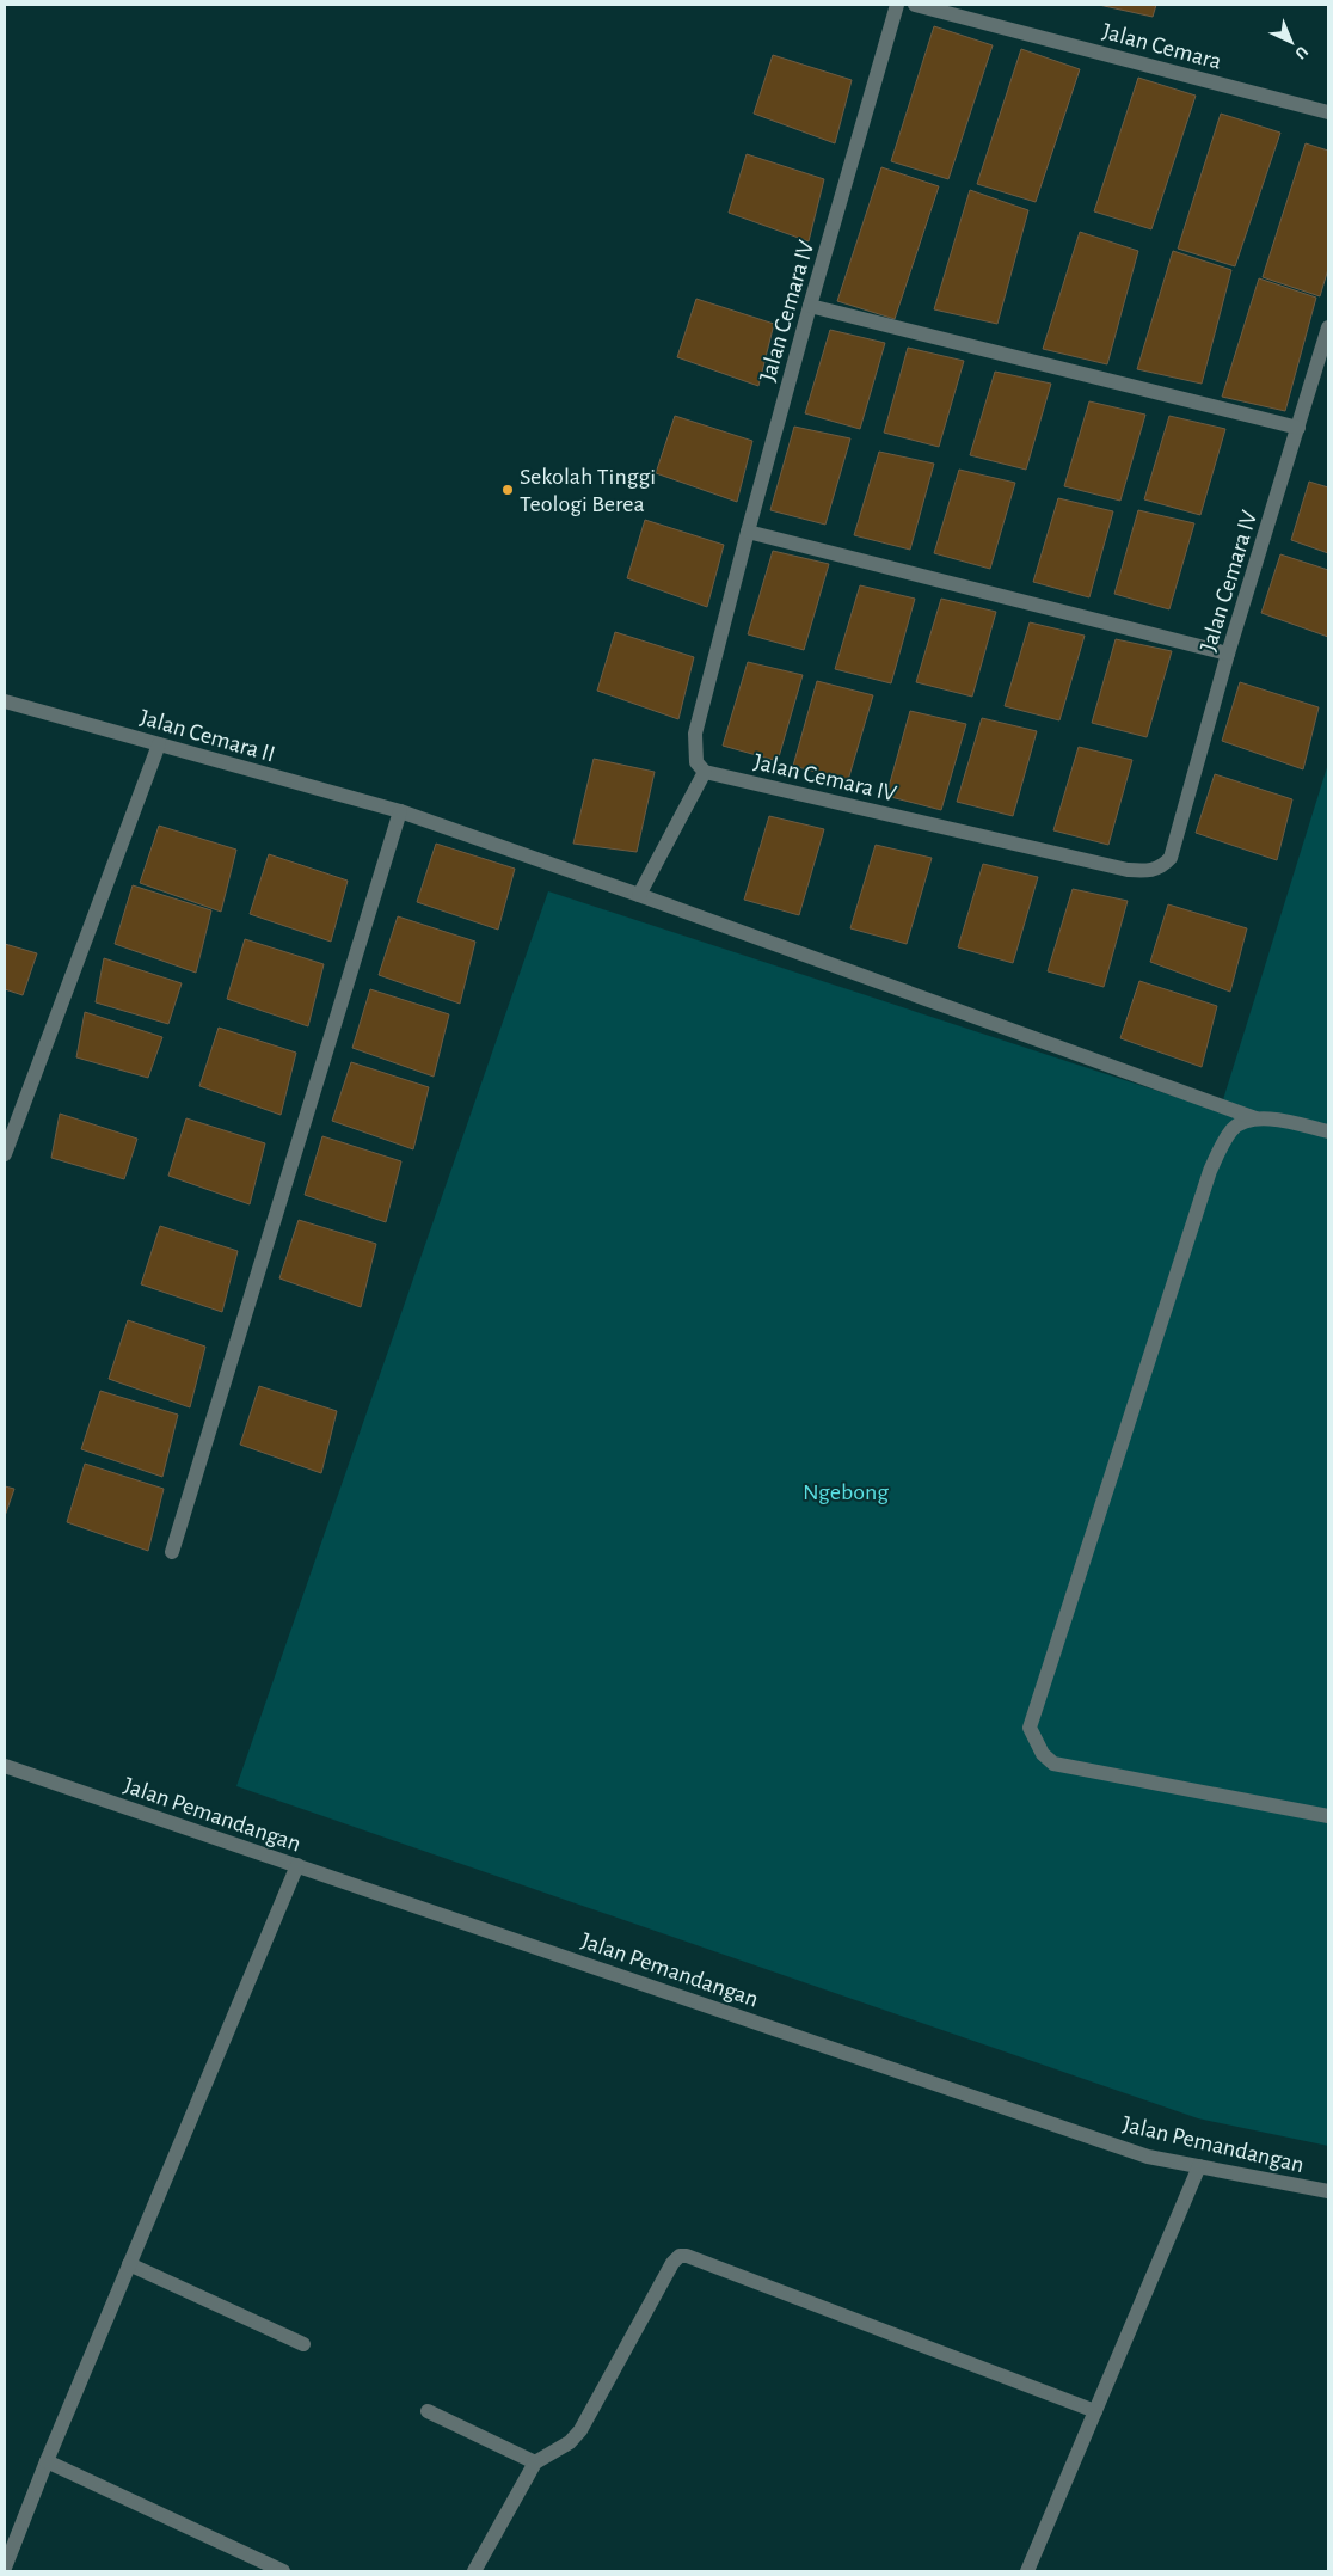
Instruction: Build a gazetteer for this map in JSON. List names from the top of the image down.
{
  "streets": {
    "street": [
      "Jalan Cemara",
      "Jalan Cemara IV",
      "Jalan Cemara II",
      "Jalan Pemandangan"
    ]
  },
  "parks": ["Ngebong"],
  "places": ["Sekolah Tinggi Teologi Berea"],
  "north": "bottom right"
}
